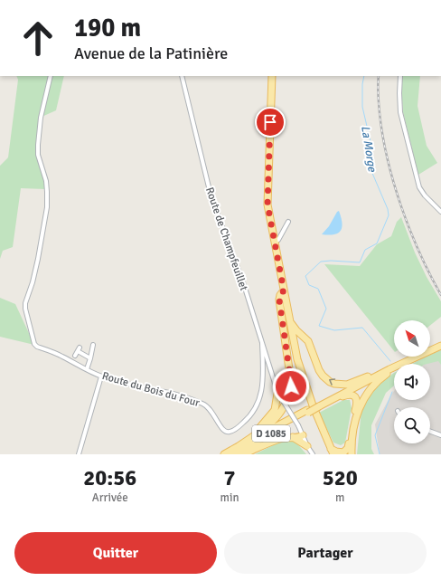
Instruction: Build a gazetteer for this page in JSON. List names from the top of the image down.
{
  "streets": {
    "main road": ["D 1085"],
    "street": ["Route de Champfeuillet", "Route du Bois du Four"]
  },
  "crossings": [
    ["Route de Champfeuillet", "Route du Bois du Four"]
  ],
  "water": ["La Morge"],
  "north": "top left",
  "page": {
    "turn": ["190 m", "Avenue de la Patinière"],
    "eta": [
      "20:56",
      "Arrivée",
      "7",
      "min",
      "520",
      "m"
    ],
    "buttons": ["Quitter", "Partager"]
  }
}
